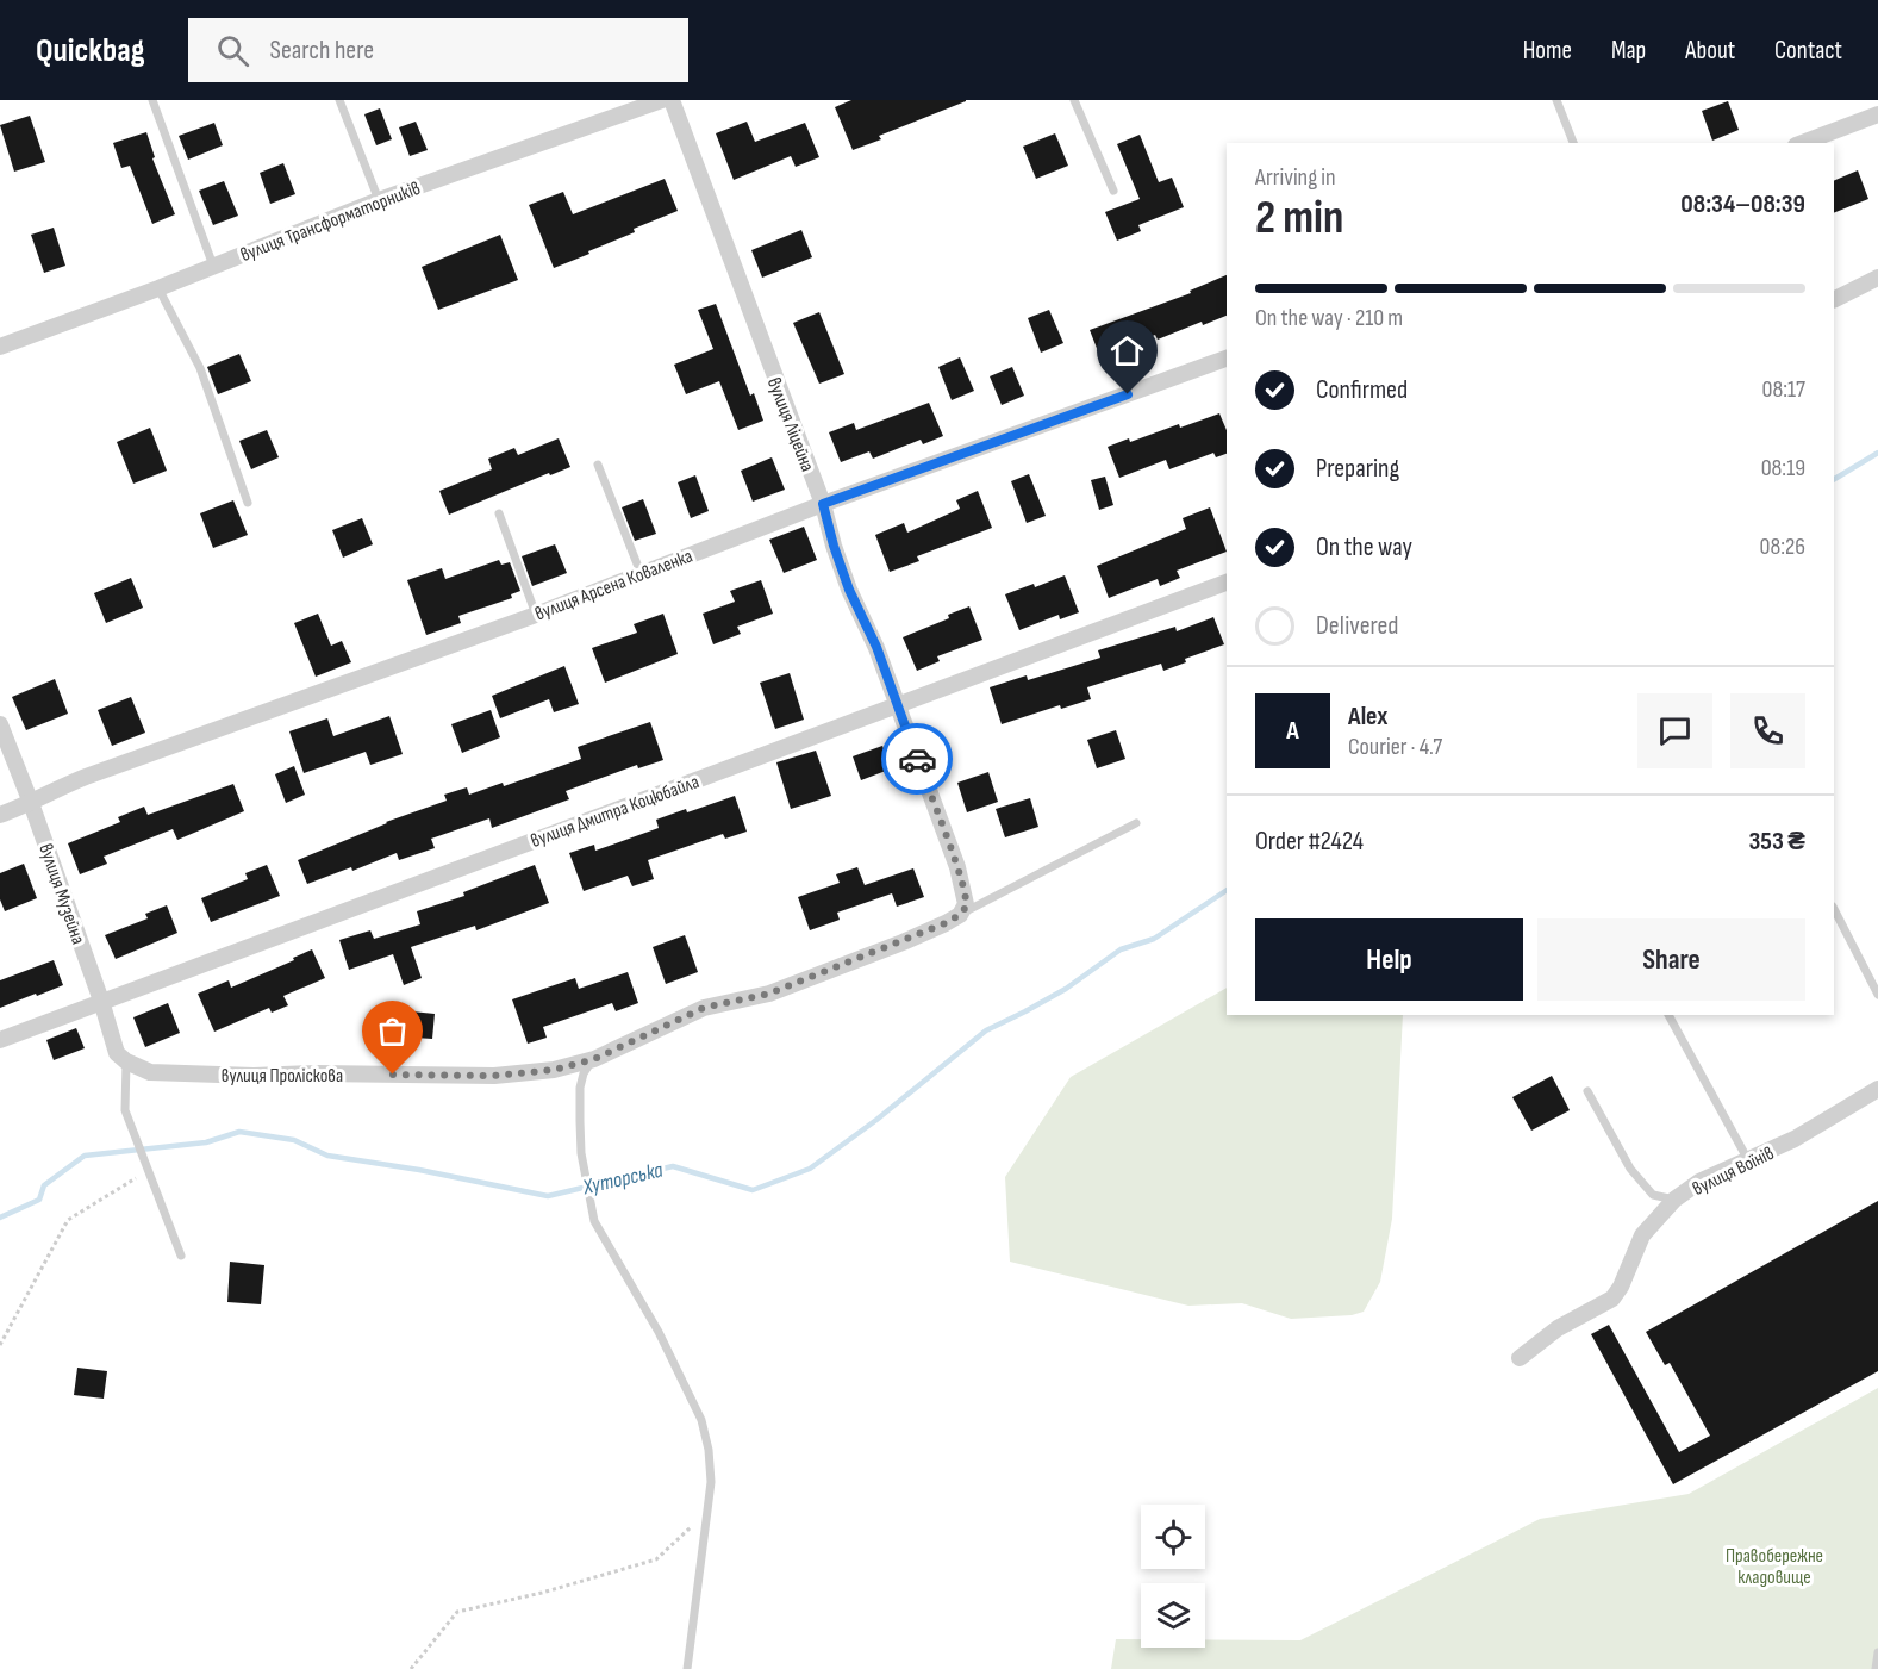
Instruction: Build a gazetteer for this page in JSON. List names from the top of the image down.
{
  "streets": {
    "street": [
      "вулиця Трансформаторників",
      "вулиця Ліцейна",
      "вулиця Арсена Коваленка",
      "вулиця Дмитра Коцюбайла",
      "вулиця Музейна",
      "вулиця Проліскова",
      "вулиця Воїнів"
    ]
  },
  "crossings": [
    ["вулиця Ліцейна", "вулиця Арсена Коваленка"],
    ["вулиця Ліцейна", "вулиця Дмитра Коцюбайла"],
    ["вулиця Ліцейна", "вулиця Проліскова"],
    ["вулиця Арсена Коваленка", "вулиця Музейна"],
    ["вулиця Дмитра Коцюбайла", "вулиця Музейна"],
    ["вулиця Музейна", "вулиця Проліскова"]
  ],
  "water": ["Хуторська"],
  "parks": ["Правобережне кладовище"],
  "page": {
    "header": "Quickbag",
    "search": "Search here",
    "nav": [
      "Home",
      "Map",
      "About",
      "Contact"
    ],
    "heading": ["2 min", "Arriving in", "08:34–08:39"],
    "panel": [
      "Alex",
      "Courier · 4.7",
      "Order #2424",
      "353 ₴"
    ],
    "bar": "On the way · 210 m",
    "list": [
      ["Confirmed", "08:17"],
      ["Preparing", "08:19"],
      ["On the way", "08:26"],
      "Delivered"
    ],
    "round": "A",
    "buttons": ["Help", "Share"]
  }
}
